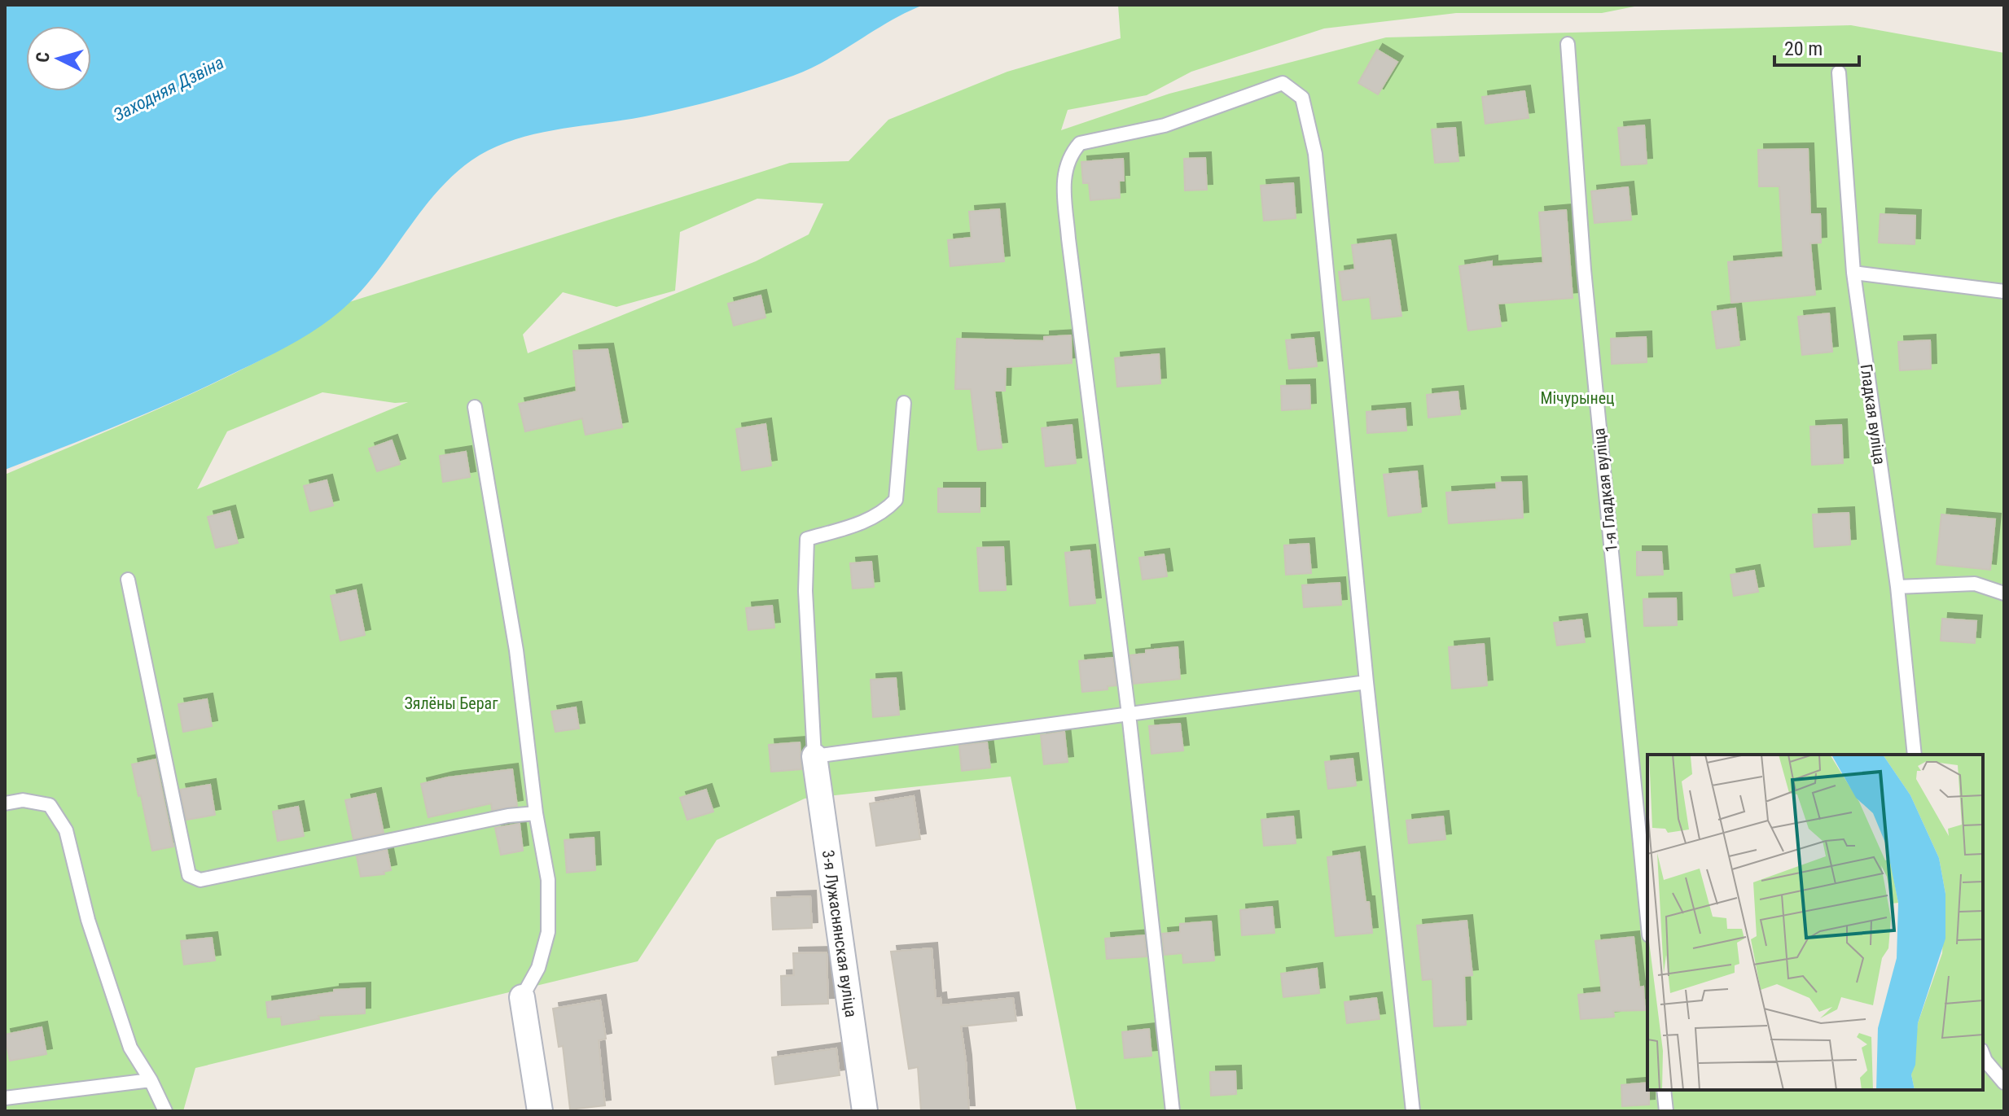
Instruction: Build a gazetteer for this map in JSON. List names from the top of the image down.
{
  "streets": {
    "street": ["3-я Лужаснянская вуліца"],
    "lane": ["Гладкая вуліца", "1-я Гладкая вуліца"]
  },
  "water": ["Заходняя Дзвіна"],
  "parks": ["Мічурынец", "Зялёны Бераг"],
  "scale_bar": "20 m",
  "north": "left"
}
